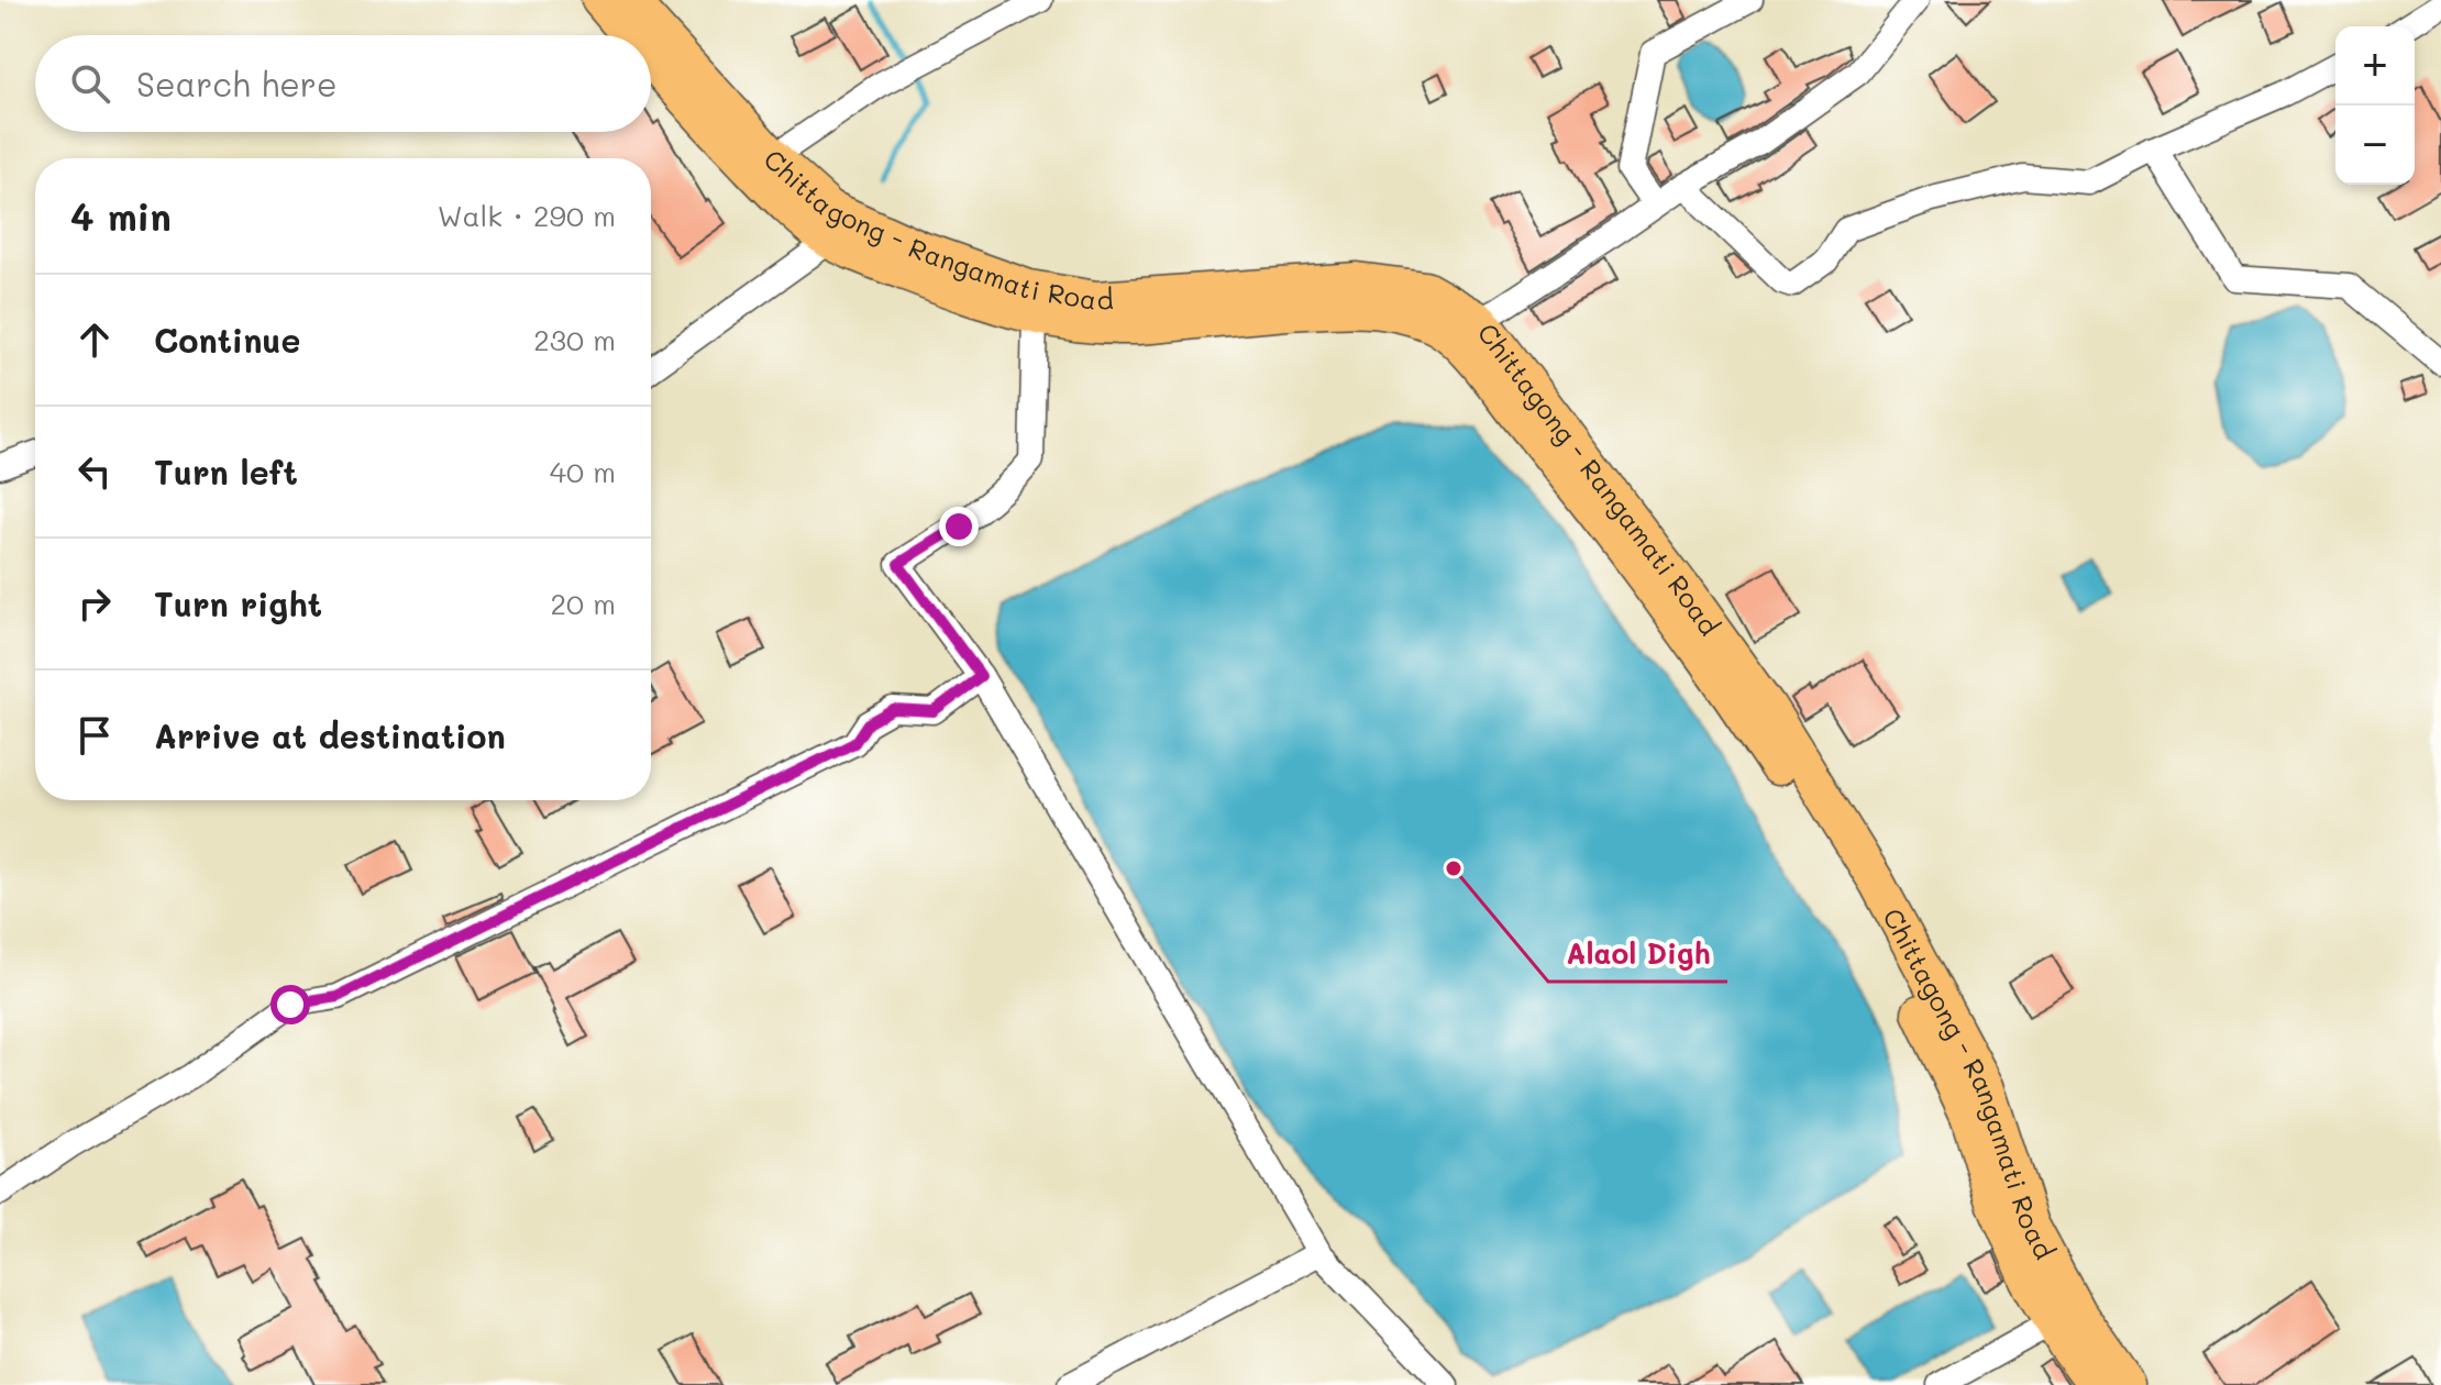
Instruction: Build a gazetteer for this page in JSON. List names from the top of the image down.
{
  "streets": {
    "highway": ["Chittagong - Rangamati Road"]
  },
  "places": ["Alaol Digh"],
  "page": {
    "map_buttons": ["+", "−"],
    "search": "Search here",
    "heading": ["4 min", "Walk · 290 m"],
    "list": [
      ["Continue", "230 m"],
      ["Turn left", "40 m"],
      ["Turn right", "20 m"],
      "Arrive at destination"
    ]
  }
}
